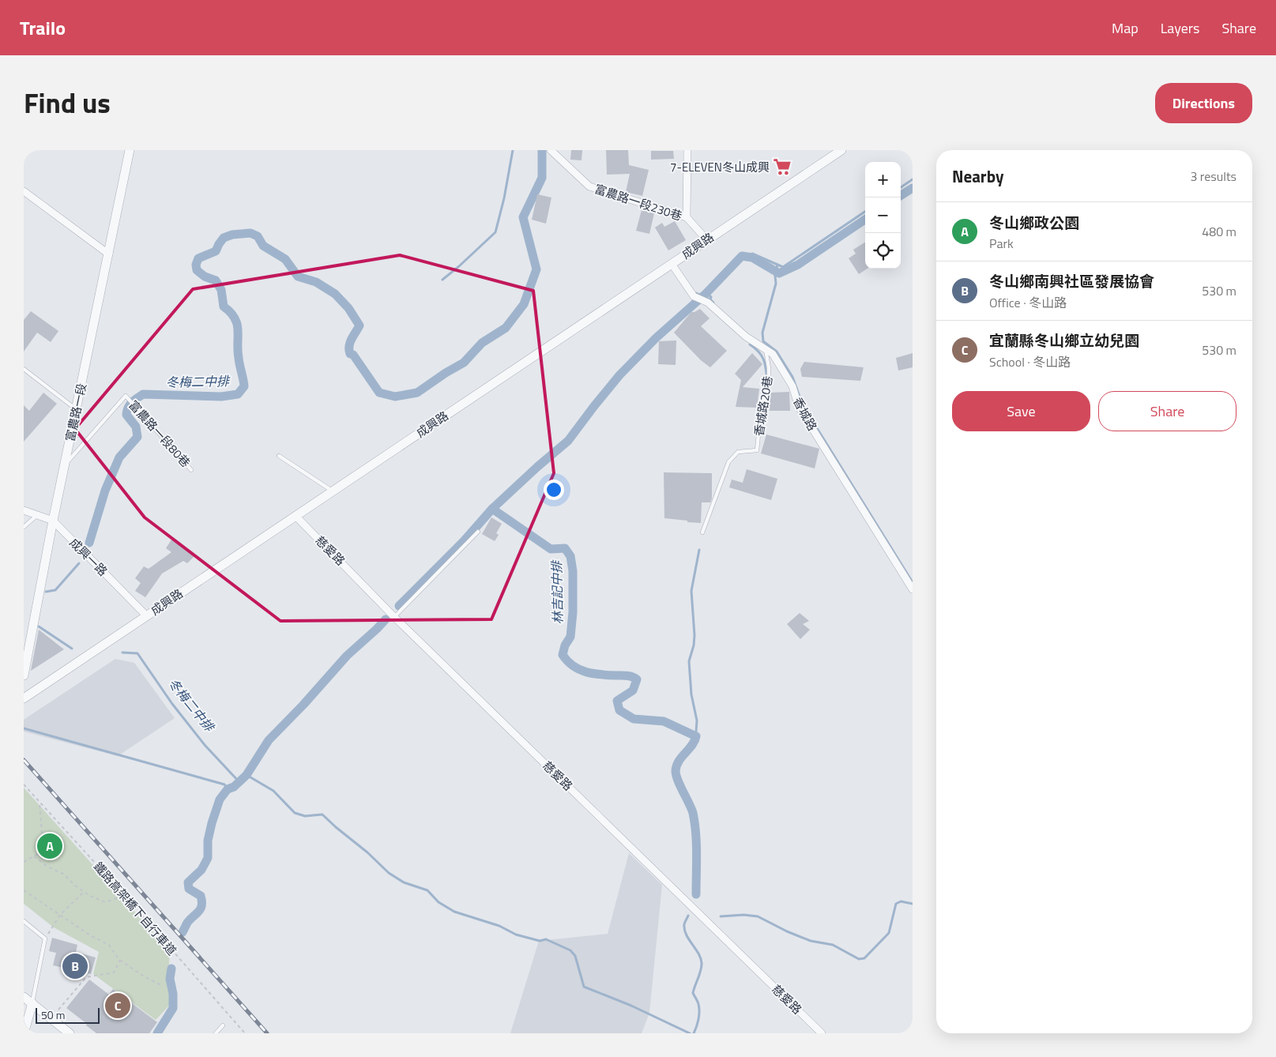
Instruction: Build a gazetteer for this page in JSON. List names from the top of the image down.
{
  "streets": {
    "street": [
      "富農路一段230巷",
      "成興路",
      "富農路一段",
      "香城路",
      "慈愛路",
      "成興一路"
    ],
    "lane": ["香城路20巷", "富農路一段80巷"],
    "path": ["鐵路高架橋下自行車道"]
  },
  "crossings": [
    ["富農路一段230巷", "成興路"],
    ["成興路", "香城路"],
    ["成興路", "慈愛路"],
    ["成興路", "成興一路"],
    ["香城路20巷", "香城路"],
    ["富農路一段", "富農路一段80巷"],
    ["富農路一段", "成興一路"]
  ],
  "water": ["冬梅二中排", "林吉記中排"],
  "places": {
    "supermarket": ["7-ELEVEN冬山成興"]
  },
  "scale_bar": "50 m",
  "page": {
    "header": "Trailo",
    "nav": ["Map", "Layers", "Share"],
    "title": "Find us",
    "buttons": [
      "Directions",
      ["Save", "Share"]
    ],
    "heading": ["Nearby", "3 results"],
    "map_buttons": ["+", "−"],
    "list": [
      {
        "mark": "A",
        "name": "冬山鄉政公園",
        "note": "Park",
        "value": "480 m"
      },
      {
        "mark": "B",
        "name": "冬山鄉南興社區發展協會",
        "note": "Office · 冬山路",
        "value": "530 m"
      },
      {
        "mark": "C",
        "name": "宜蘭縣冬山鄉立幼兒園",
        "note": "School · 冬山路",
        "value": "530 m"
      }
    ],
    "pins": ["A", "B", "C"],
    "scale": "50 m"
  }
}
